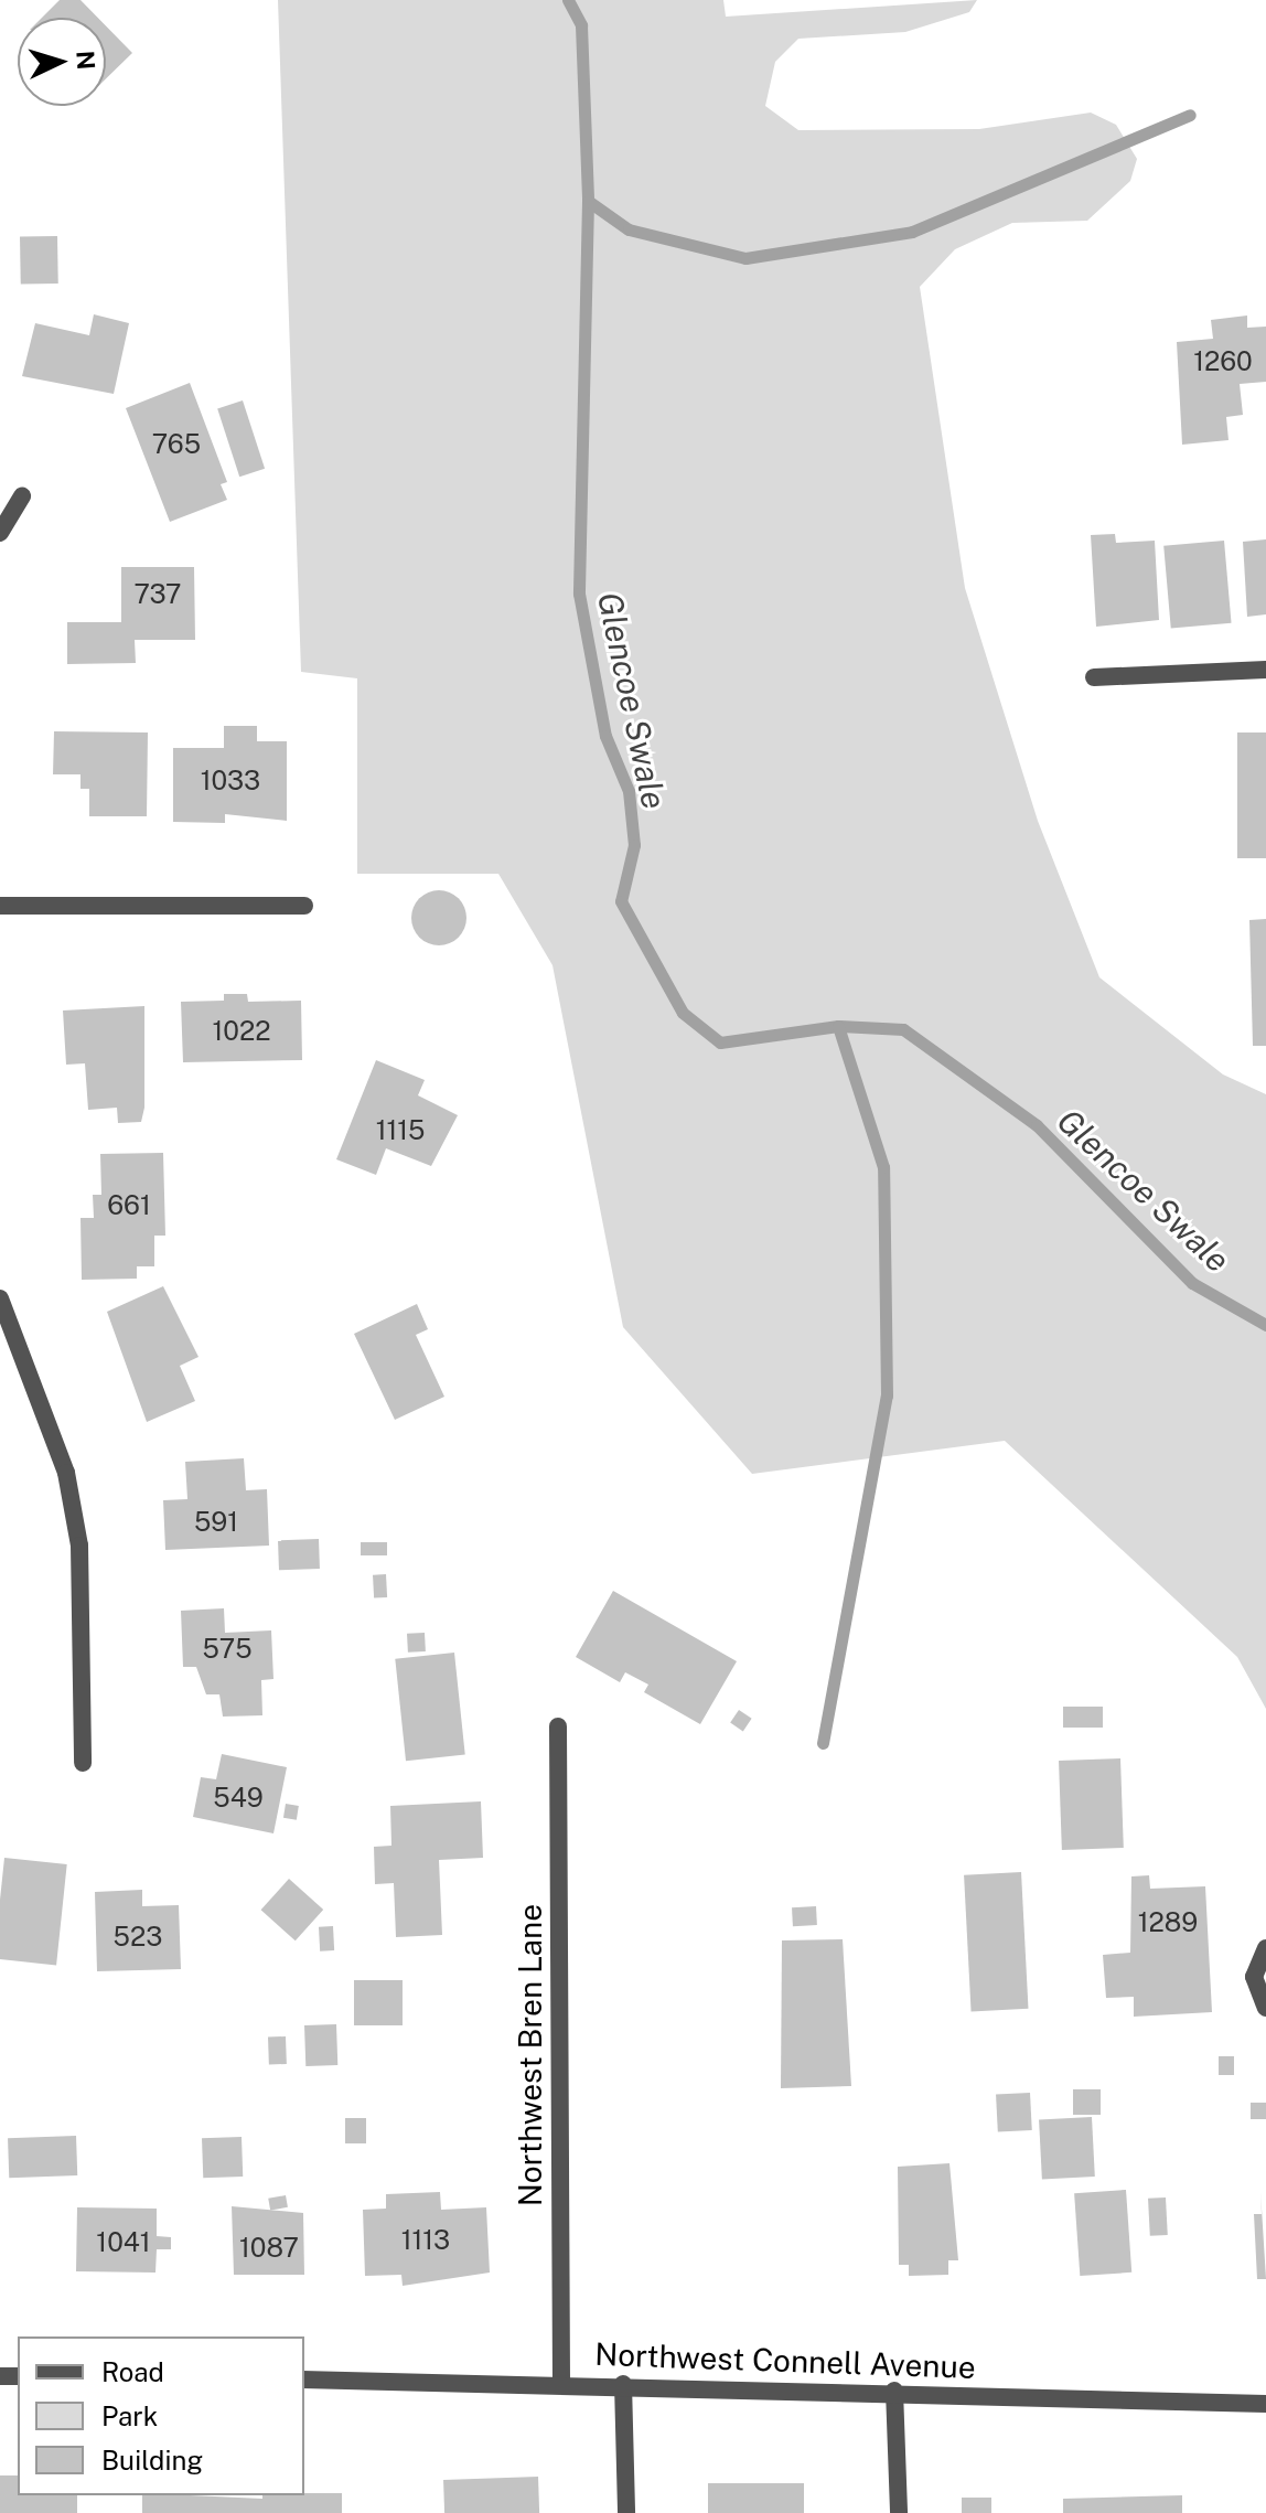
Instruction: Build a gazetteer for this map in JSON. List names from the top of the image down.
{
  "streets": {
    "street": ["Northwest Bren Lane", "Northwest Connell Avenue"]
  },
  "crossings": [
    ["Northwest Bren Lane", "Northwest Connell Avenue"]
  ],
  "water": ["Glencoe Swale"],
  "house_numbers": [
    "1260",
    "765",
    "737",
    "1033",
    "1022",
    "1115",
    "661",
    "591",
    "575",
    "549",
    "1289",
    "523",
    "1113",
    "1041",
    "1087"
  ],
  "legend": ["Road", "Park", "Building"],
  "north": "right"
}
